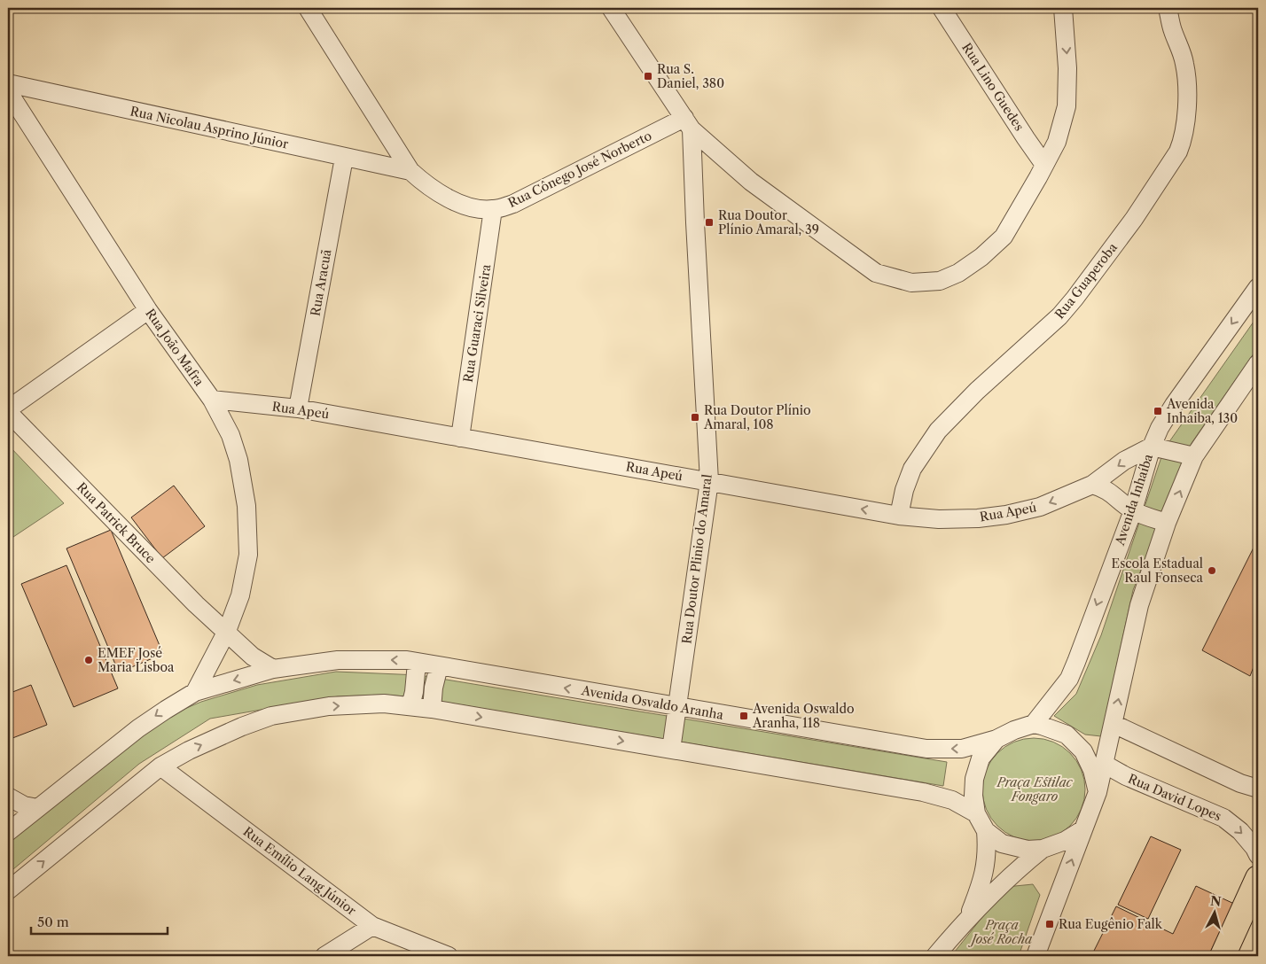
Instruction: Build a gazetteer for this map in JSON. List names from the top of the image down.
{
  "streets": {
    "street": [
      "Rua Lino Guedes",
      "Rua Nicolau Asprino Júnior",
      "Rua Cônego José Norberto",
      "Rua Guaperoba",
      "Rua Aracuã",
      "Rua Guaraci Silveira",
      "Rua João Mafra",
      "Rua Apeú",
      "Avenida Inhaíba",
      "Rua Patrick Bruce",
      "Rua Doutor Plinio do Amaral",
      "Avenida Osvaldo Aranha",
      "Rua David Lopes",
      "Rua Emílio Lang Júnior"
    ]
  },
  "crossings": [
    ["Rua Nicolau Asprino Júnior", "Rua Cônego José Norberto"],
    ["Rua Nicolau Asprino Júnior", "Rua Aracuã"],
    ["Rua Cônego José Norberto", "Rua Guaraci Silveira"],
    ["Rua Cônego José Norberto", "Rua Doutor Plinio do Amaral"],
    ["Rua Guaperoba", "Rua Apeú"],
    ["Rua Aracuã", "Rua Apeú"],
    ["Rua Guaraci Silveira", "Rua Apeú"],
    ["Rua João Mafra", "Rua Apeú"],
    ["Rua João Mafra", "Rua Patrick Bruce"],
    ["Rua João Mafra", "Avenida Osvaldo Aranha"],
    ["Rua Apeú", "Avenida Inhaíba"],
    ["Rua Apeú", "Rua Doutor Plinio do Amaral"],
    ["Avenida Inhaíba", "Avenida Osvaldo Aranha"],
    ["Rua Doutor Plinio do Amaral", "Avenida Osvaldo Aranha"]
  ],
  "one_way": ["Rua Apeú"],
  "parks": ["Praça Estilac Fongaro", "Praça José Rocha"],
  "places": {
    "transit": [
      "Rua S. Daniel, 380",
      "Rua Doutor Plínio Amaral, 39",
      "Avenida Inhaiba, 130",
      "Rua Doutor Plínio Amaral, 108",
      "Avenida Oswaldo Aranha, 118",
      "Rua Eugênio Falk"
    ],
    "other": ["Escola Estadual Raul Fonseca", "EMEF José Maria Lisboa"]
  },
  "scale_bar": "50 m",
  "north": "top"
}
